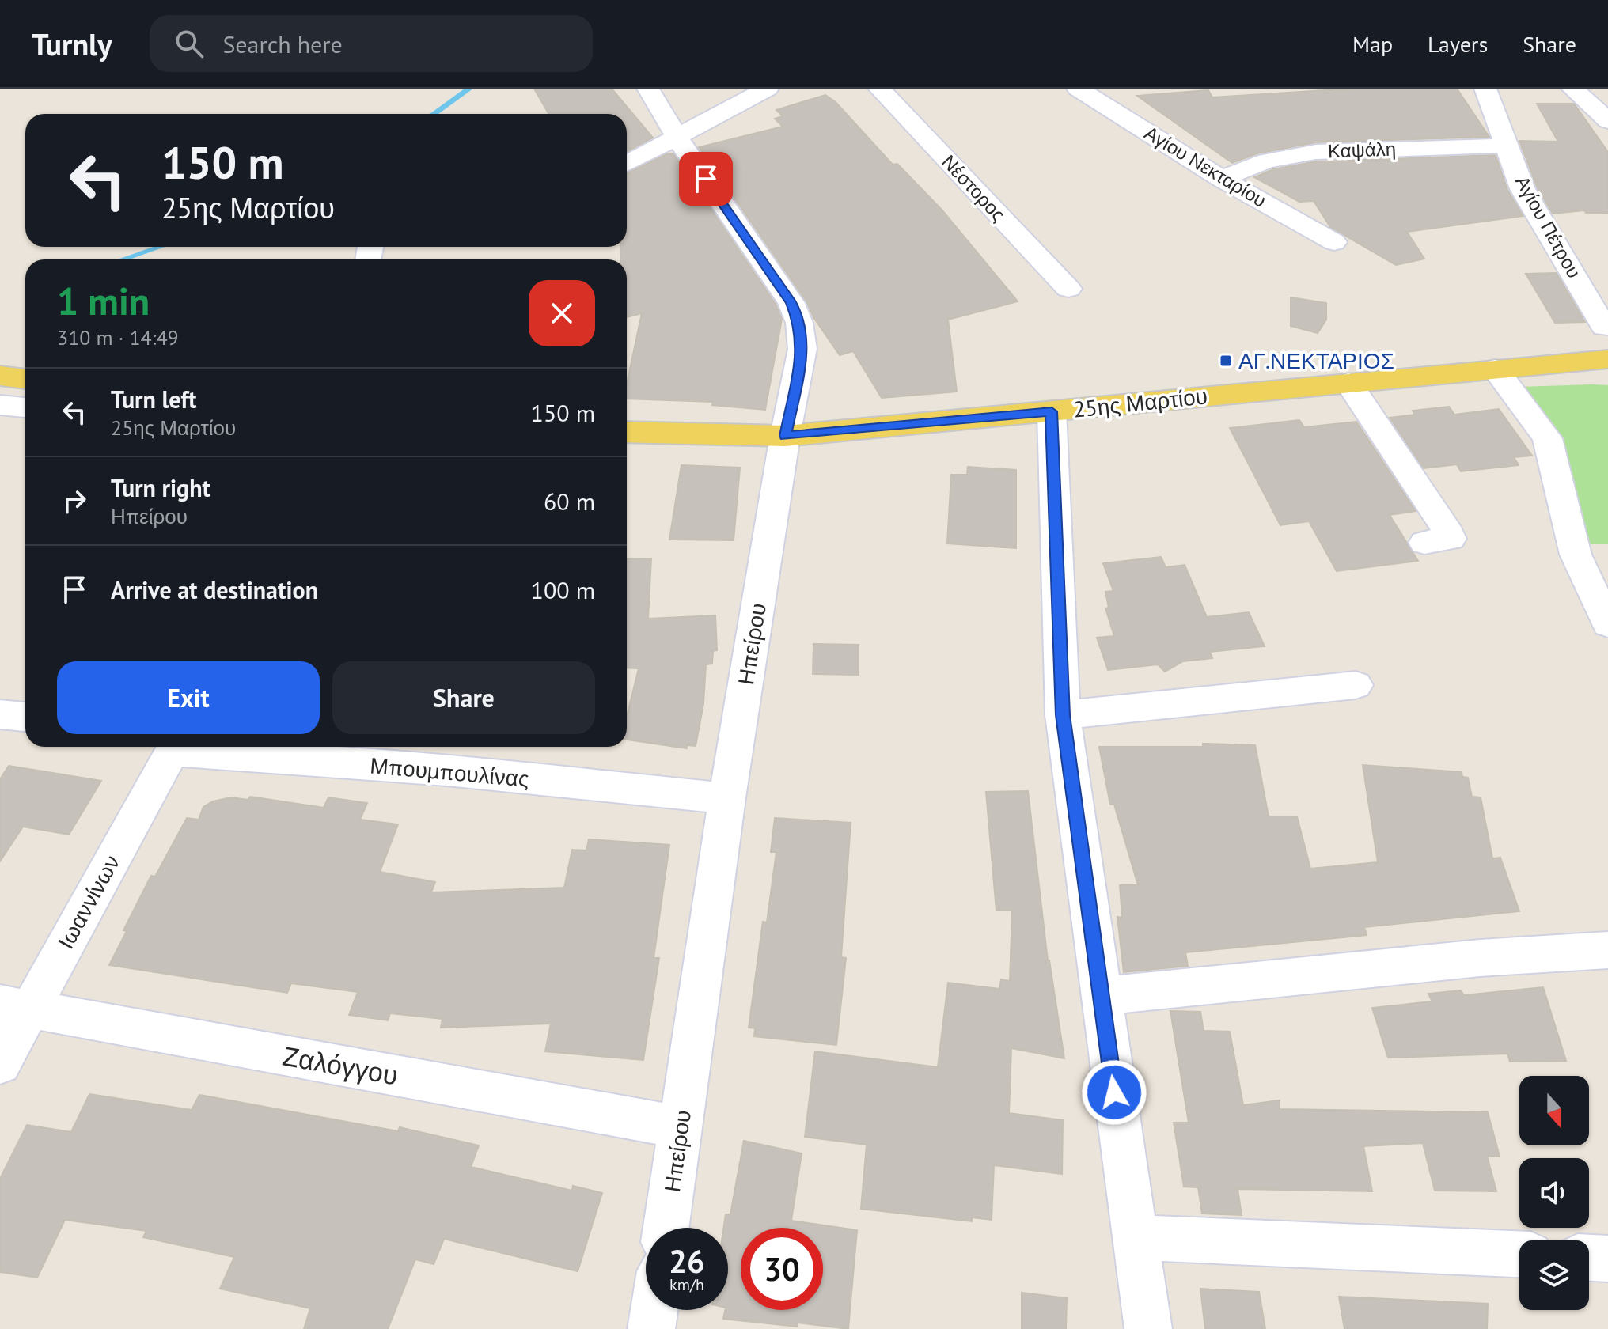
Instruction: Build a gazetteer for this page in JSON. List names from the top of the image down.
{
  "streets": {
    "main road": ["25ης Μαρτίου"],
    "street": [
      "Καψάλη",
      "Αγίου Νεκταρίου",
      "Νέστορος",
      "Αγίου Πέτρου",
      "Ηπείρου",
      "Μπουμπουλίνας",
      "Ιωαννίνων",
      "Ζαλόγγου"
    ]
  },
  "crossings": [
    ["Καψάλη", "Αγίου Νεκταρίου"],
    ["Καψάλη", "Αγίου Πέτρου"],
    ["Αγίου Πέτρου", "25ης Μαρτίου"],
    ["25ης Μαρτίου", "Ηπείρου"],
    ["Ηπείρου", "Μπουμπουλίνας"],
    ["Ηπείρου", "Ζαλόγγου"],
    ["Ιωαννίνων", "Ζαλόγγου"]
  ],
  "places": {
    "transit": ["ΑΓ.ΝΕΚΤΑΡΙΟΣ"]
  },
  "north": "bottom",
  "page": {
    "header": "Turnly",
    "search": "Search here",
    "nav": ["Map", "Layers", "Share"],
    "turn": ["150 m", "25ης Μαρτίου"],
    "heading": ["1 min", "310 m · 14:49"],
    "list": [
      {
        "name": "Turn left",
        "note": "25ης Μαρτίου",
        "value": "150 m"
      },
      {
        "name": "Turn right",
        "note": "Ηπείρου",
        "value": "60 m"
      },
      {
        "name": "Arrive at destination",
        "value": "100 m"
      }
    ],
    "buttons": ["Exit", "Share"],
    "speed": "26 km/h",
    "limit": "30"
  }
}
